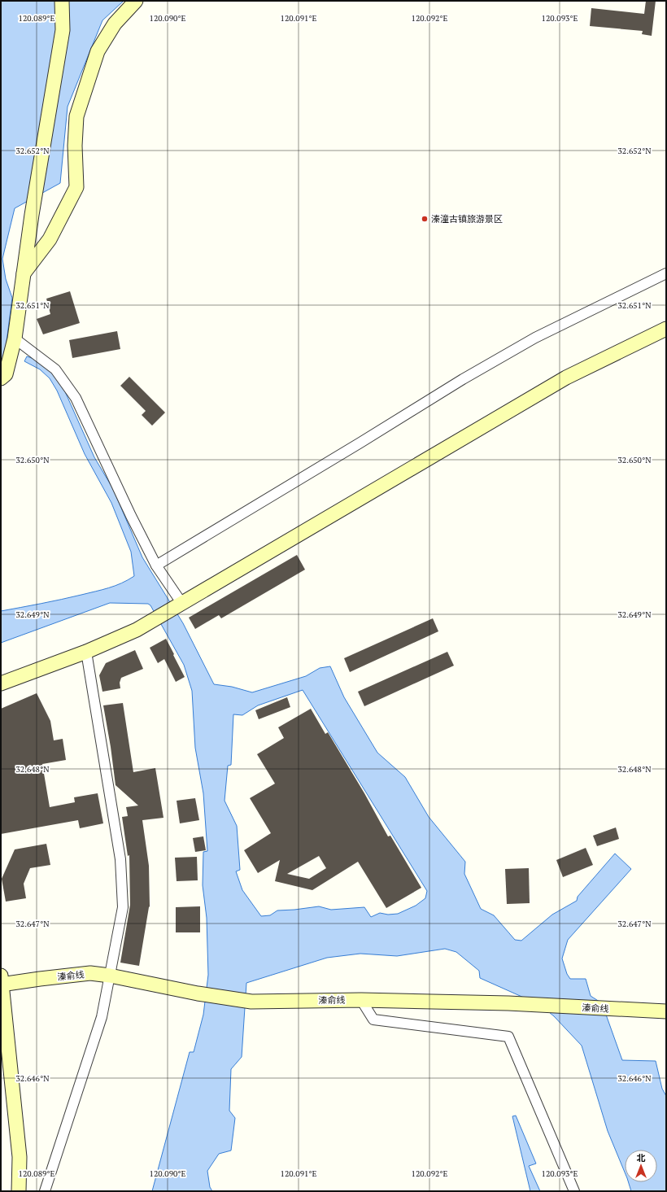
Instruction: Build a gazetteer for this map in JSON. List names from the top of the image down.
{
  "streets": {
    "street": ["溱俞线"]
  },
  "places": ["溱潼古镇旅游景区"],
  "north": "top",
  "coordinates": [
    "120.089°E",
    "120.090°E",
    "120.091°E",
    "120.092°E",
    "120.093°E",
    "32.652°N",
    "32.651°N",
    "32.650°N",
    "32.649°N",
    "32.648°N",
    "32.647°N",
    "32.646°N"
  ]
}
